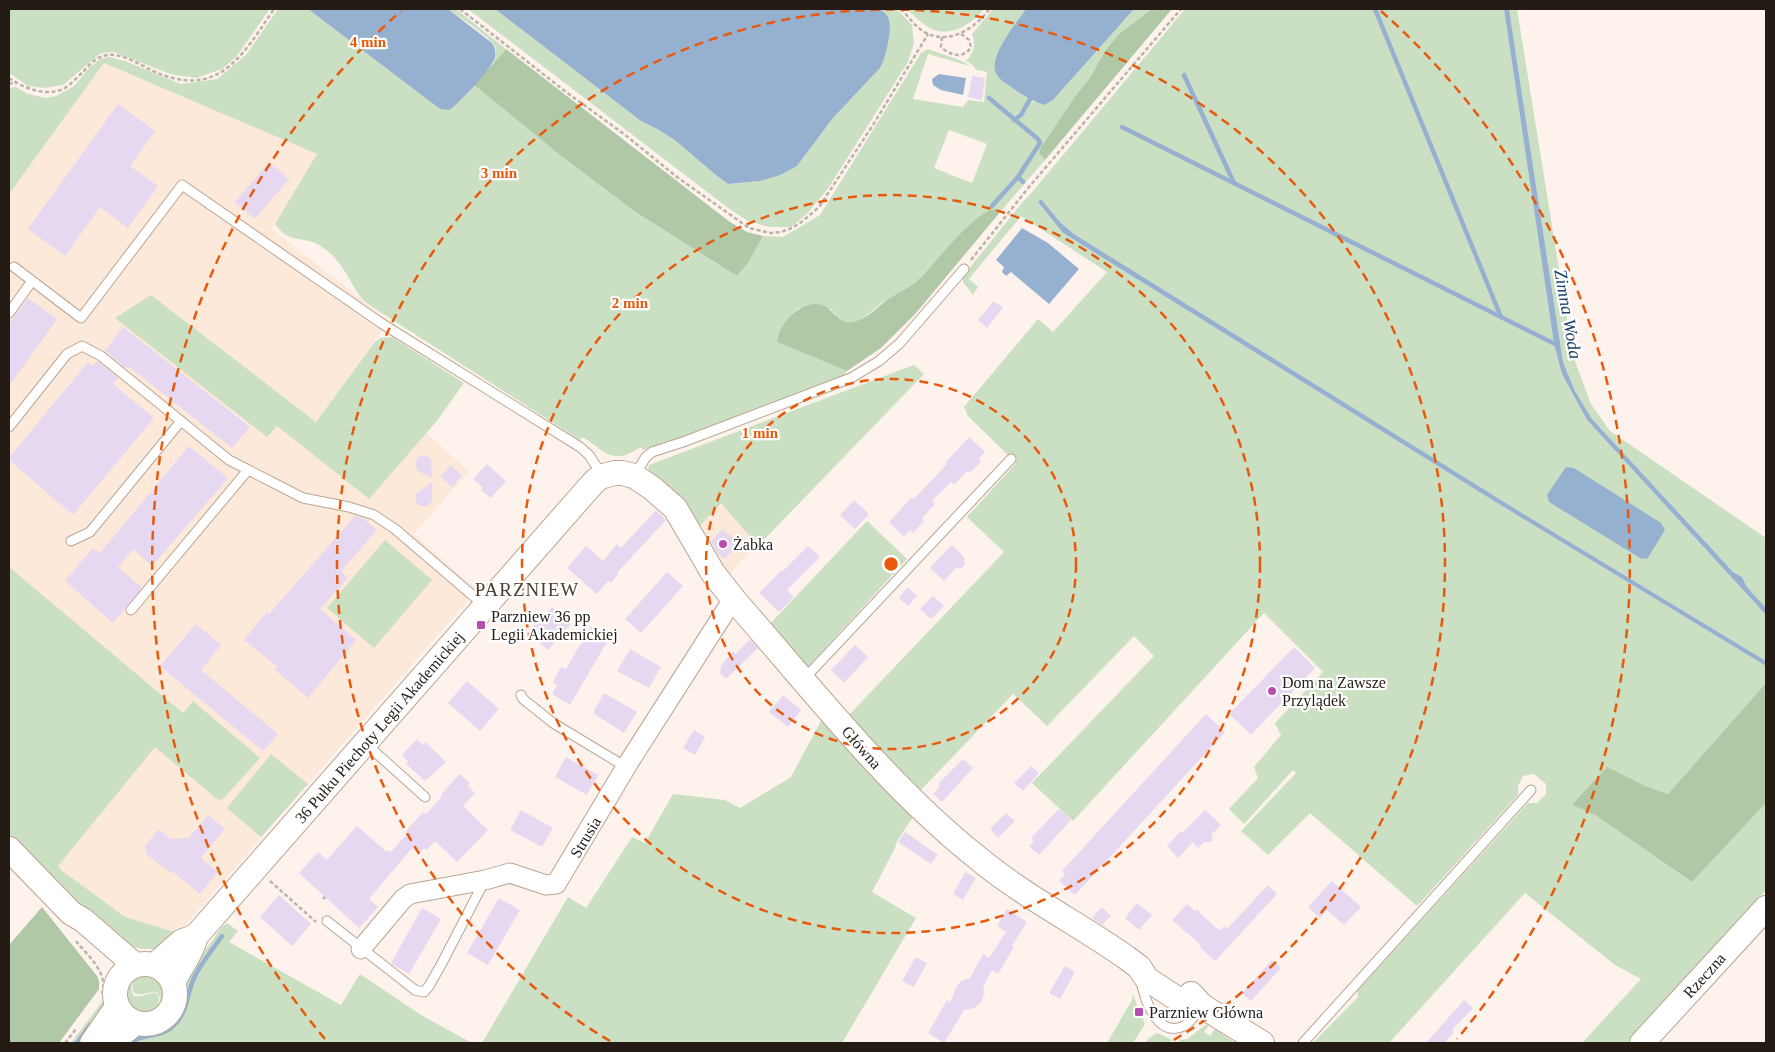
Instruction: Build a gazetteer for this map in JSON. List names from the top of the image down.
{
  "streets": {
    "street": [
      "36 Pułku Piechoty Legii Akademickiej",
      "Główna",
      "Strusia",
      "Rzeczna"
    ]
  },
  "crossings": [
    ["Główna", "Strusia"]
  ],
  "districts": ["PARZNIEW"],
  "water": ["Zimna Woda"],
  "places": {
    "other": ["Żabka", "Dom na Zawsze Przylądek"],
    "transit": ["Parzniew 36 pp Legii Akademickiej", "Parzniew Główna"]
  },
  "rings": [
    "4 min",
    "3 min",
    "2 min",
    "1 min"
  ]
}
